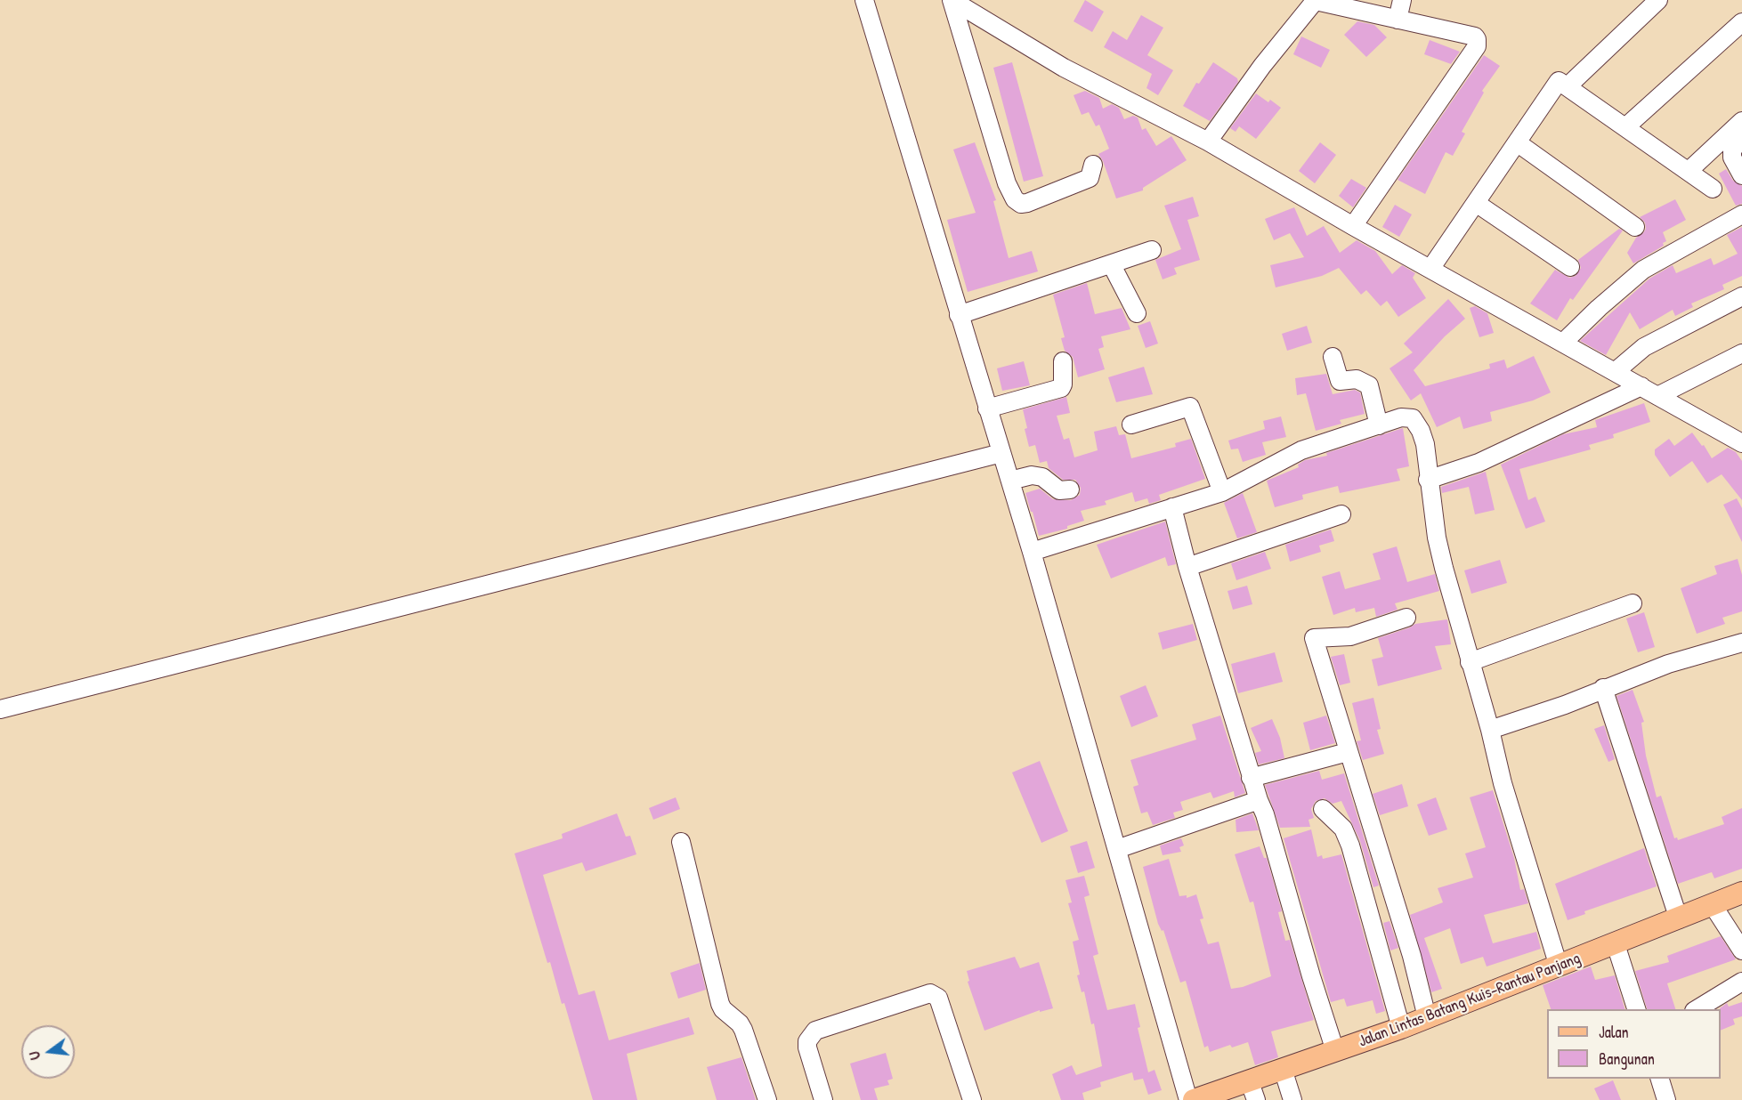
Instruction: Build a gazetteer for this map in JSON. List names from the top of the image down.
{
  "streets": {
    "main road": ["Jalan Lintas Batang Kuis–Rantau Panjang"]
  },
  "legend": ["Jalan", "Bangunan"],
  "north": "left"
}
